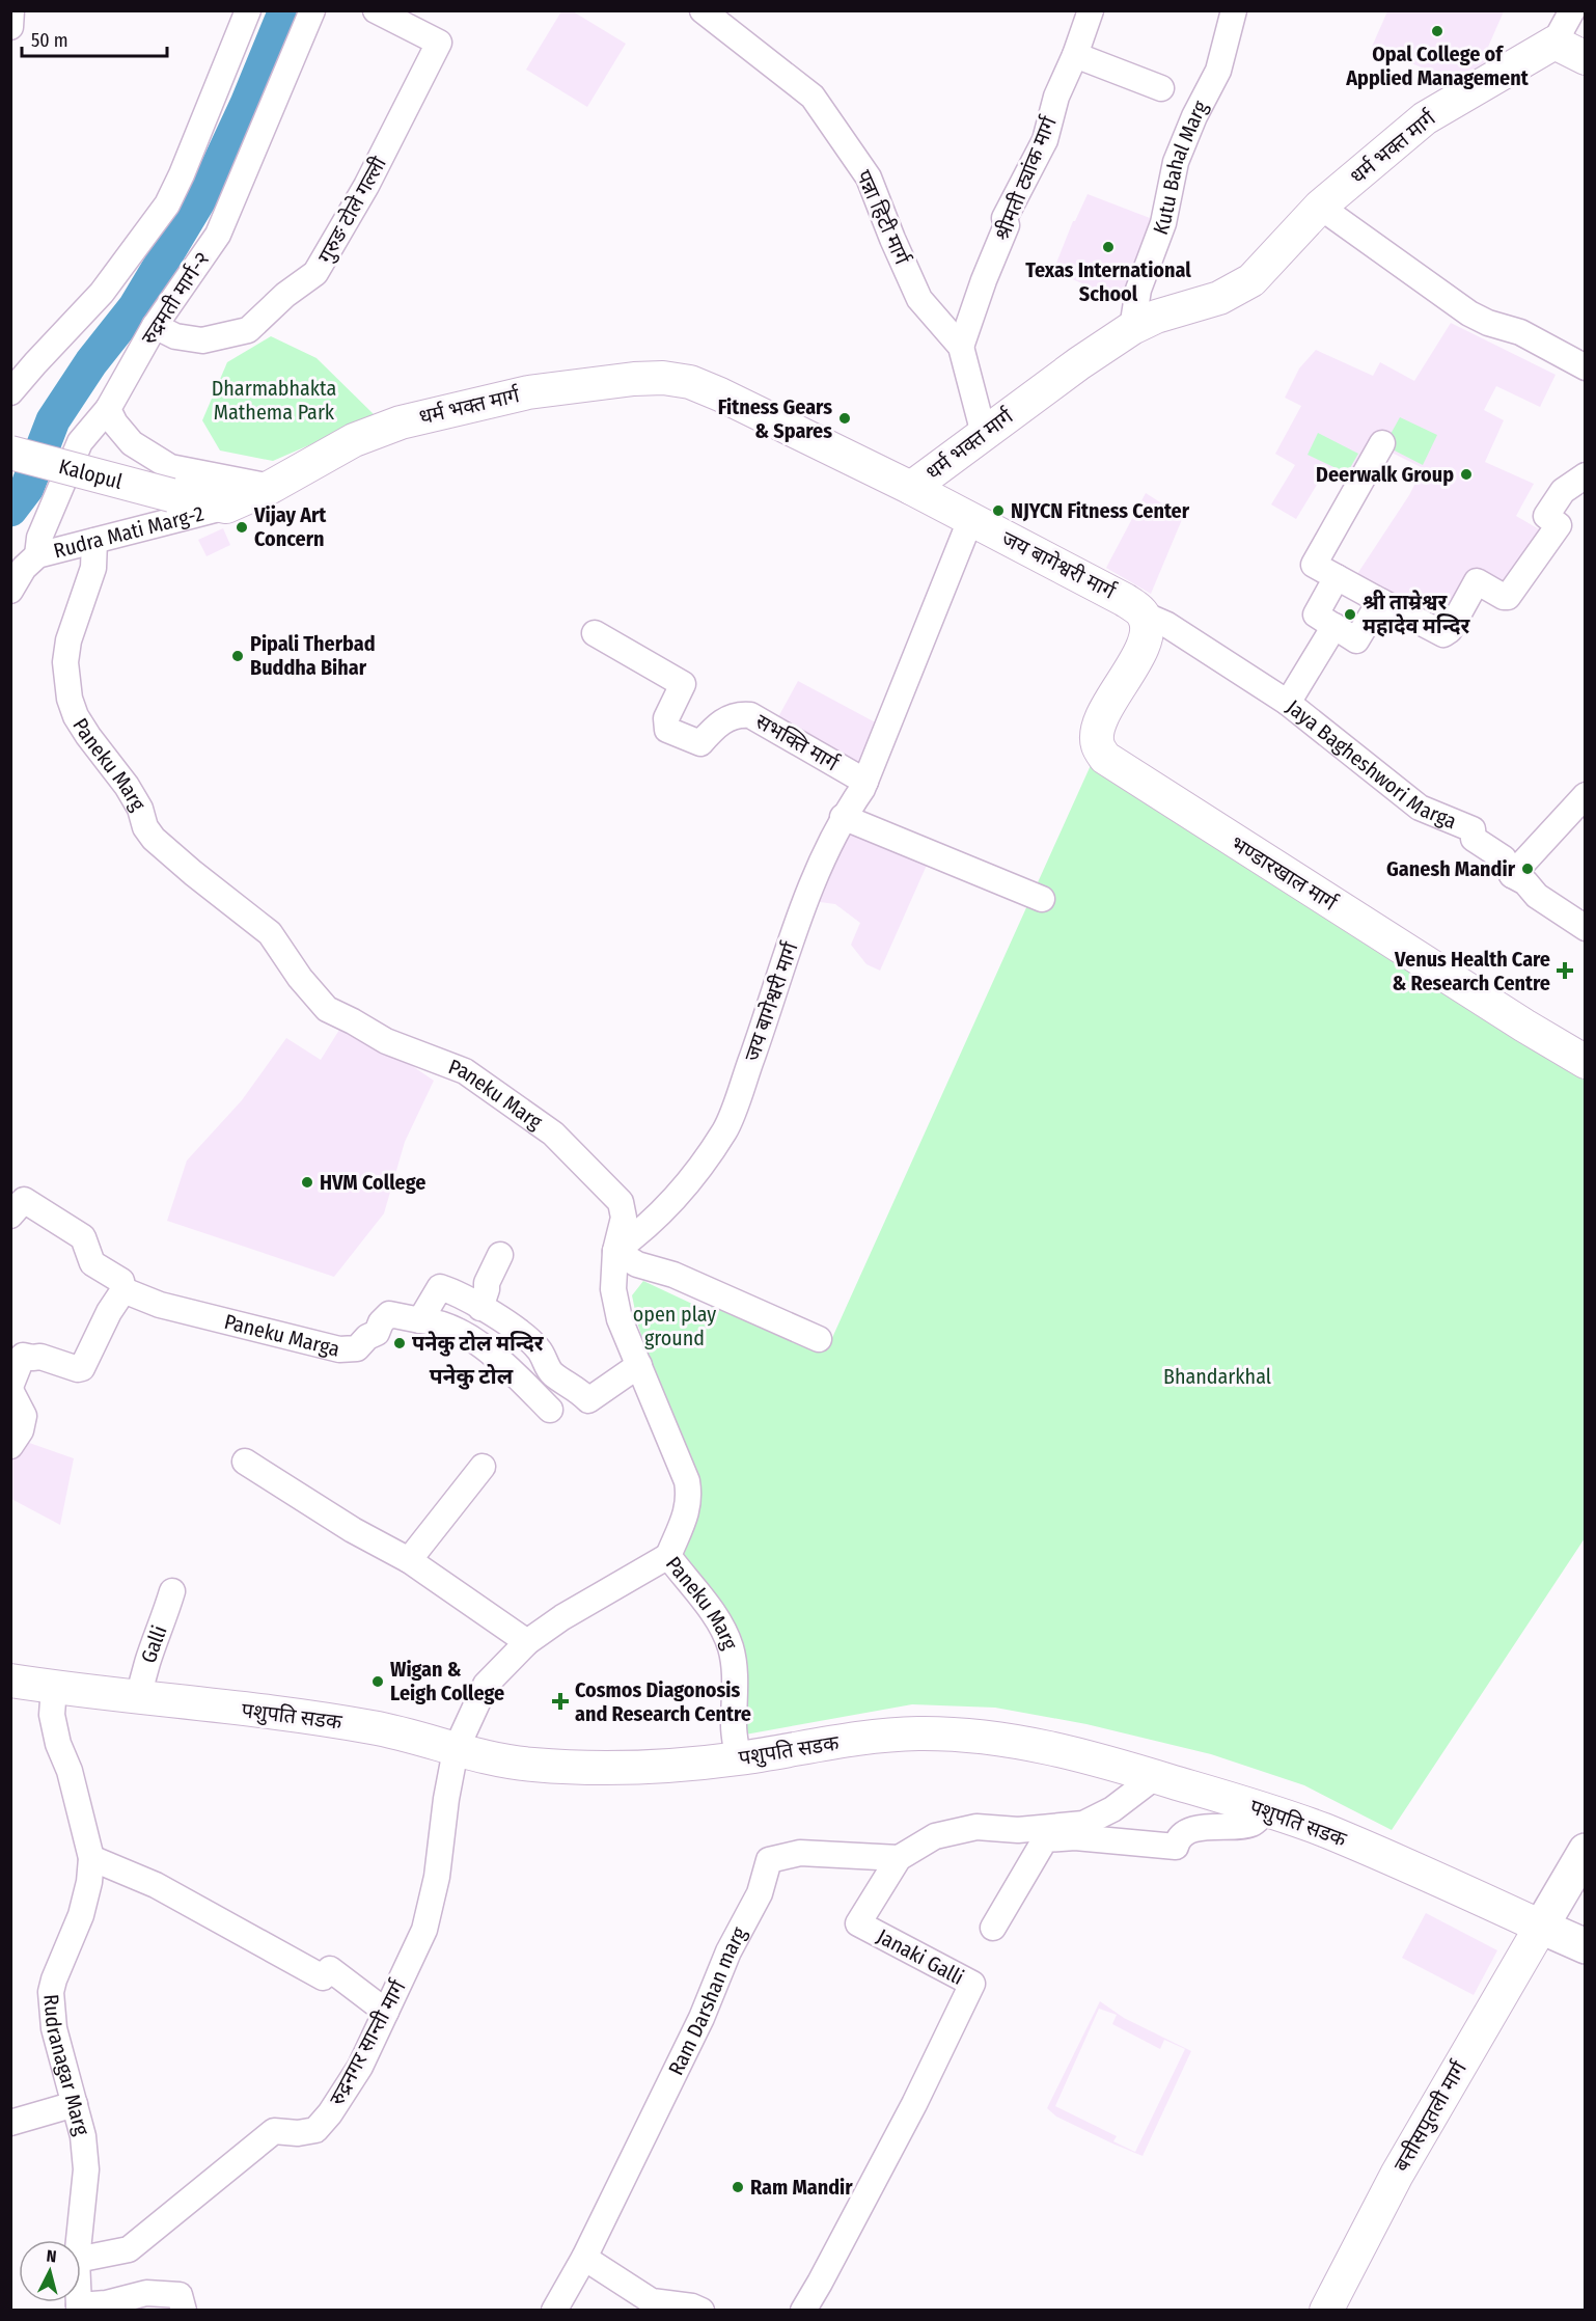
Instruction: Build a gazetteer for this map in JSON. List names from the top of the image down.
{
  "streets": {
    "main road": [
      "धर्म भक्त मार्ग",
      "Kalopul",
      "जय बागेश्वरी मार्ग",
      "भण्डारखाल मार्ग",
      "पशुपति सडक",
      "बत्तीसपुतली मार्ग"
    ],
    "street": [
      "Kutu Bahal Marg",
      "श्रीमती ट्यांक मार्ग",
      "गुरुङ टोले गल्ली",
      "पन्ना हिटी मार्ग",
      "रुद्रमती मार्ग-२",
      "Rudra Mati Marg-2",
      "सभक्ति मार्ग",
      "Jaya Bagheshwori Marga",
      "Paneku Marg",
      "Paneku Marga",
      "Galli",
      "Janaki Galli",
      "Ram Darshan marg",
      "रुद्रनगर सान्ती मार्ग",
      "Rudranagar Marg"
    ]
  },
  "crossings": [
    ["धर्म भक्त मार्ग", "Kutu Bahal Marg"],
    ["धर्म भक्त मार्ग", "पन्ना हिटी मार्ग"],
    ["धर्म भक्त मार्ग", "Kalopul"],
    ["धर्म भक्त मार्ग", "Rudra Mati Marg-2"],
    ["धर्म भक्त मार्ग", "जय बागेश्वरी मार्ग"],
    ["श्रीमती ट्यांक मार्ग", "पन्ना हिटी मार्ग"],
    ["गुरुङ टोले गल्ली", "रुद्रमती मार्ग-२"],
    ["रुद्रमती मार्ग-२", "Rudra Mati Marg-2"],
    ["Kalopul", "Rudra Mati Marg-2"],
    ["Rudra Mati Marg-2", "Paneku Marg"],
    ["जय बागेश्वरी मार्ग", "सभक्ति मार्ग"],
    ["जय बागेश्वरी मार्ग", "Jaya Bagheshwori Marga"],
    ["जय बागेश्वरी मार्ग", "Paneku Marg"],
    ["जय बागेश्वरी मार्ग", "भण्डारखाल मार्ग"],
    ["Jaya Bagheshwori Marga", "भण्डारखाल मार्ग"],
    ["Paneku Marg", "पशुपति सडक"],
    ["Paneku Marg", "रुद्रनगर सान्ती मार्ग"],
    ["Galli", "पशुपति सडक"],
    ["पशुपति सडक", "Janaki Galli"],
    ["पशुपति सडक", "रुद्रनगर सान्ती मार्ग"],
    ["पशुपति सडक", "Rudranagar Marg"],
    ["पशुपति सडक", "बत्तीसपुतली मार्ग"],
    ["Janaki Galli", "Ram Darshan marg"]
  ],
  "districts": ["पनेकु टोल"],
  "parks": ["Dharmabhakta Mathema Park", "open play ground", "Bhandarkhal"],
  "places": {
    "other": [
      "Opal College of Applied Management",
      "Texas International School",
      "Fitness Gears & Spares",
      "Deerwalk Group",
      "NJYCN Fitness Center",
      "Vijay Art Concern",
      "श्री ताम्रेश्वर महादेव मन्दिर",
      "Pipali Therbad Buddha Bihar",
      "Ganesh Mandir",
      "HVM College",
      "पनेकु टोल मन्दिर",
      "Wigan & Leigh College",
      "Ram Mandir"
    ],
    "health": ["Venus Health Care & Research Centre", "Cosmos Diagonosis and Research Centre"]
  },
  "scale_bar": "50 m",
  "north": "top"
}
